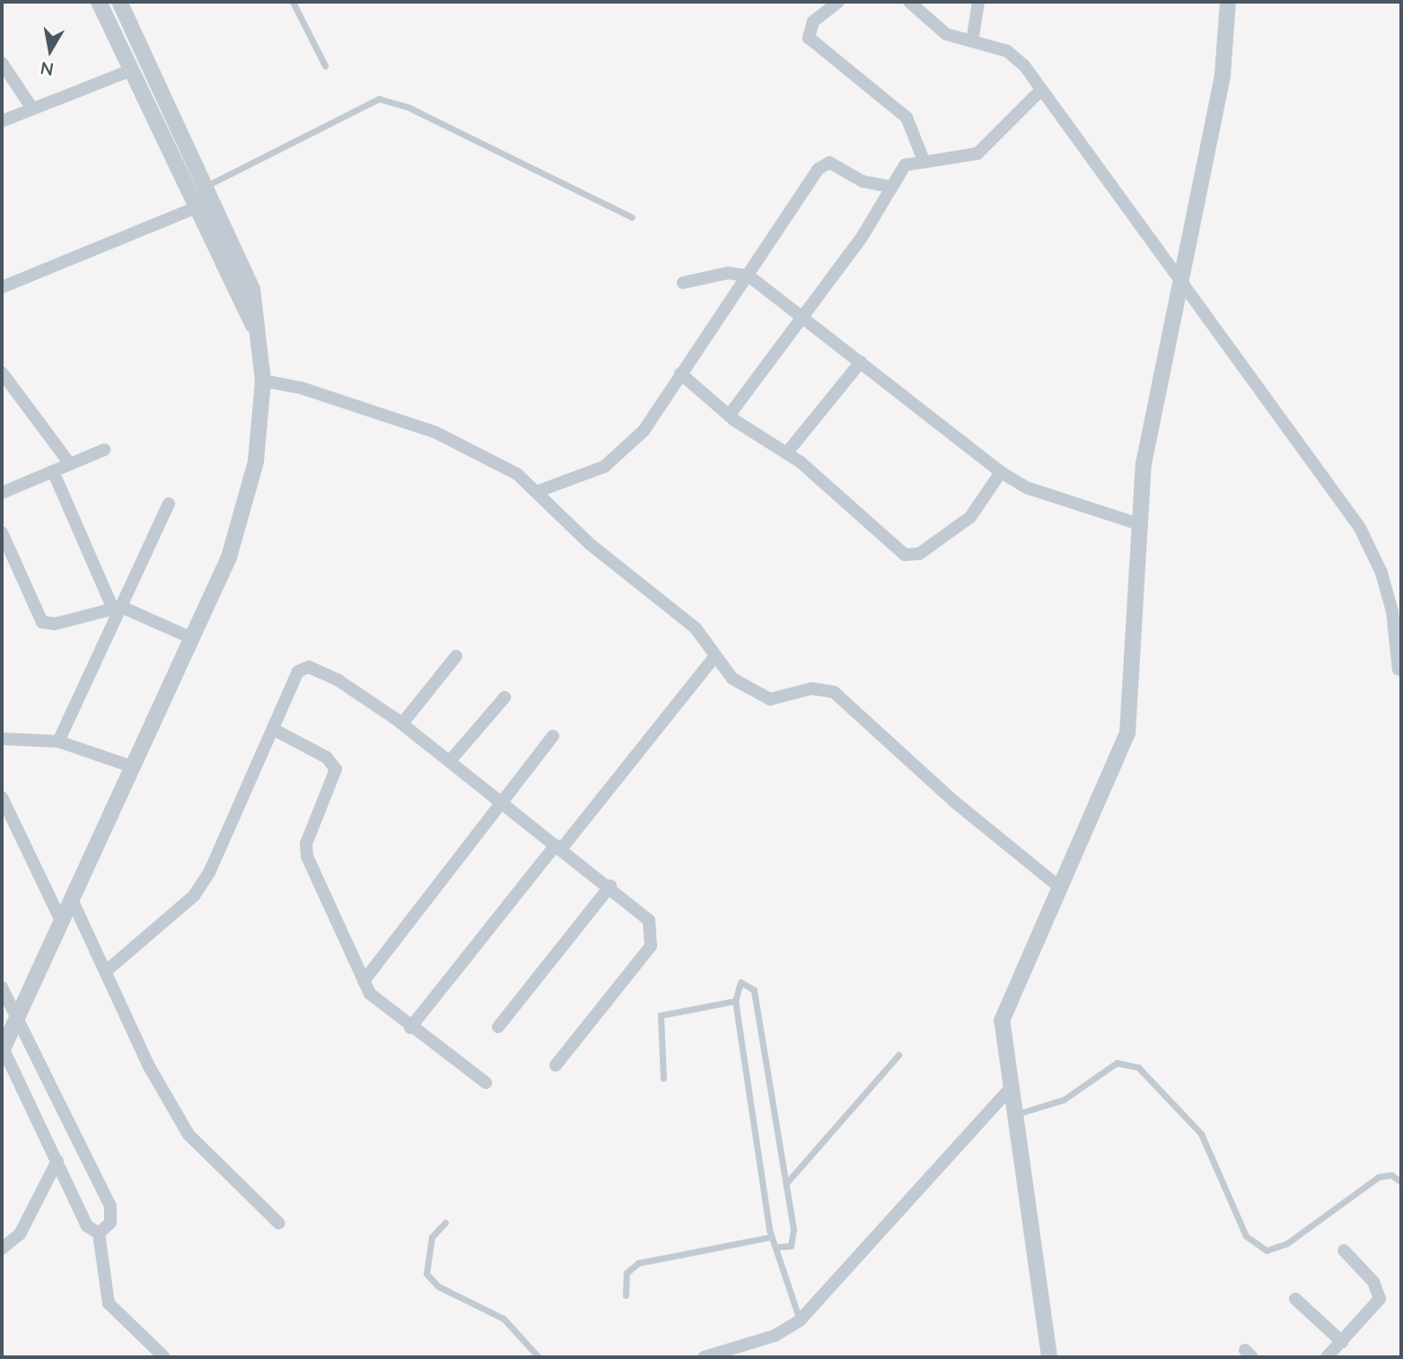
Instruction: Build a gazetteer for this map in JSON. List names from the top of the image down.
{
  "north": "bottom"
}
